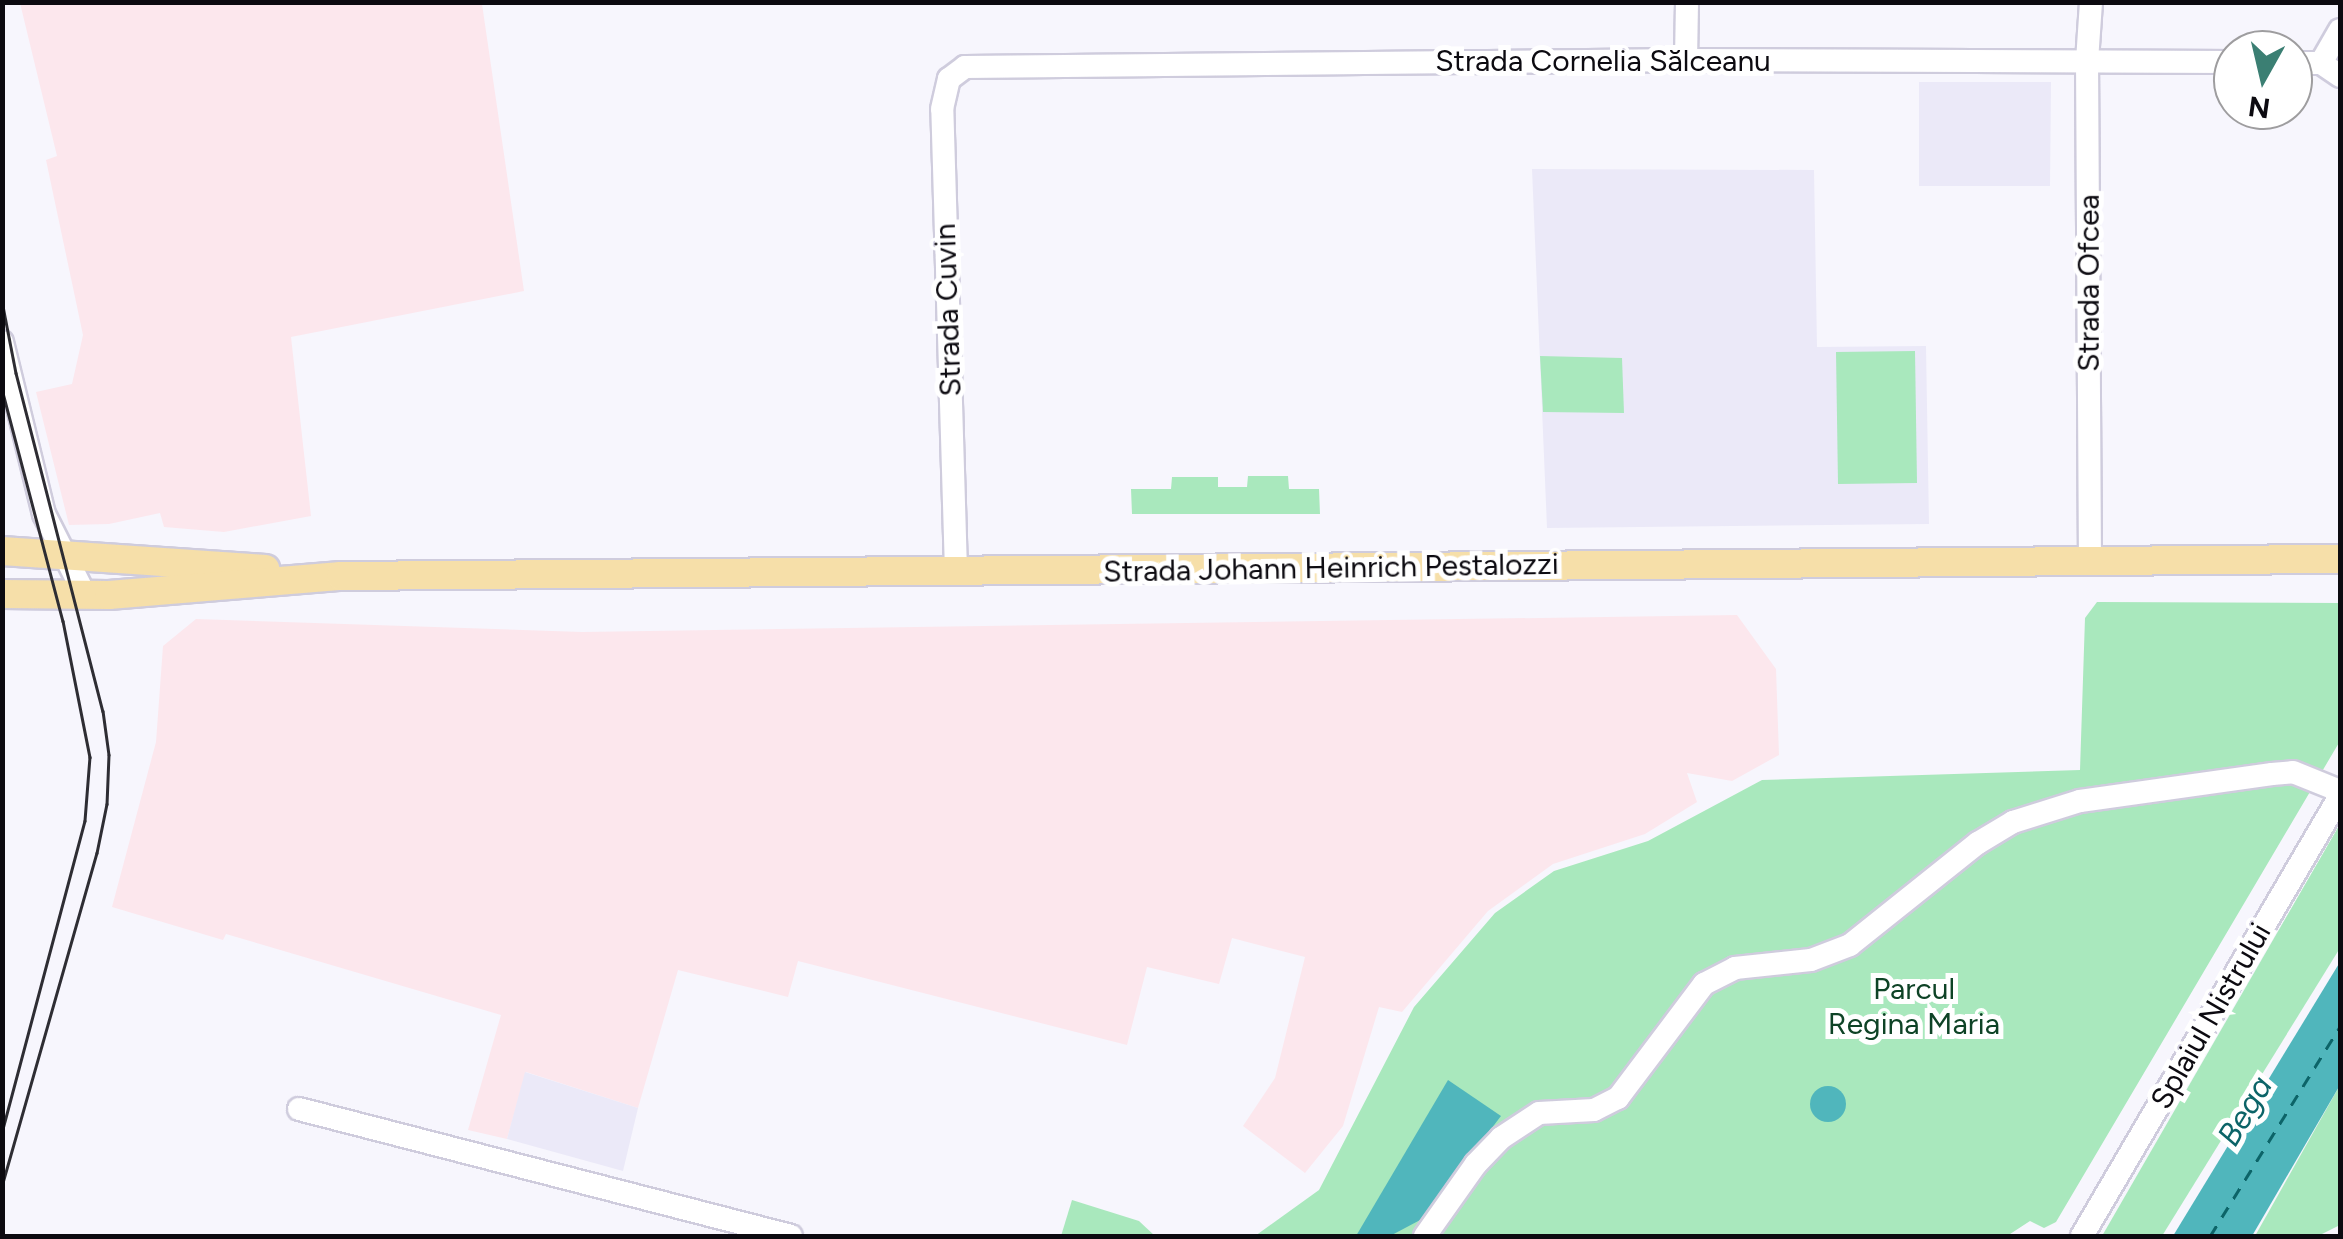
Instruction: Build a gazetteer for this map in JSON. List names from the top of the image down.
{
  "streets": {
    "main road": ["Strada Johann Heinrich Pestalozzi"],
    "street": [
      "Strada Cornelia Sălceanu",
      "Strada Ofcea",
      "Strada Cuvin",
      "Splaiul Nistrului"
    ]
  },
  "crossings": [
    ["Strada Cornelia Sălceanu", "Strada Ofcea"],
    ["Strada Cornelia Sălceanu", "Strada Cuvin"],
    ["Strada Ofcea", "Strada Johann Heinrich Pestalozzi"],
    ["Strada Cuvin", "Strada Johann Heinrich Pestalozzi"]
  ],
  "water": ["Bega"],
  "parks": ["Parcul Regina Maria"],
  "north": "bottom"
}
